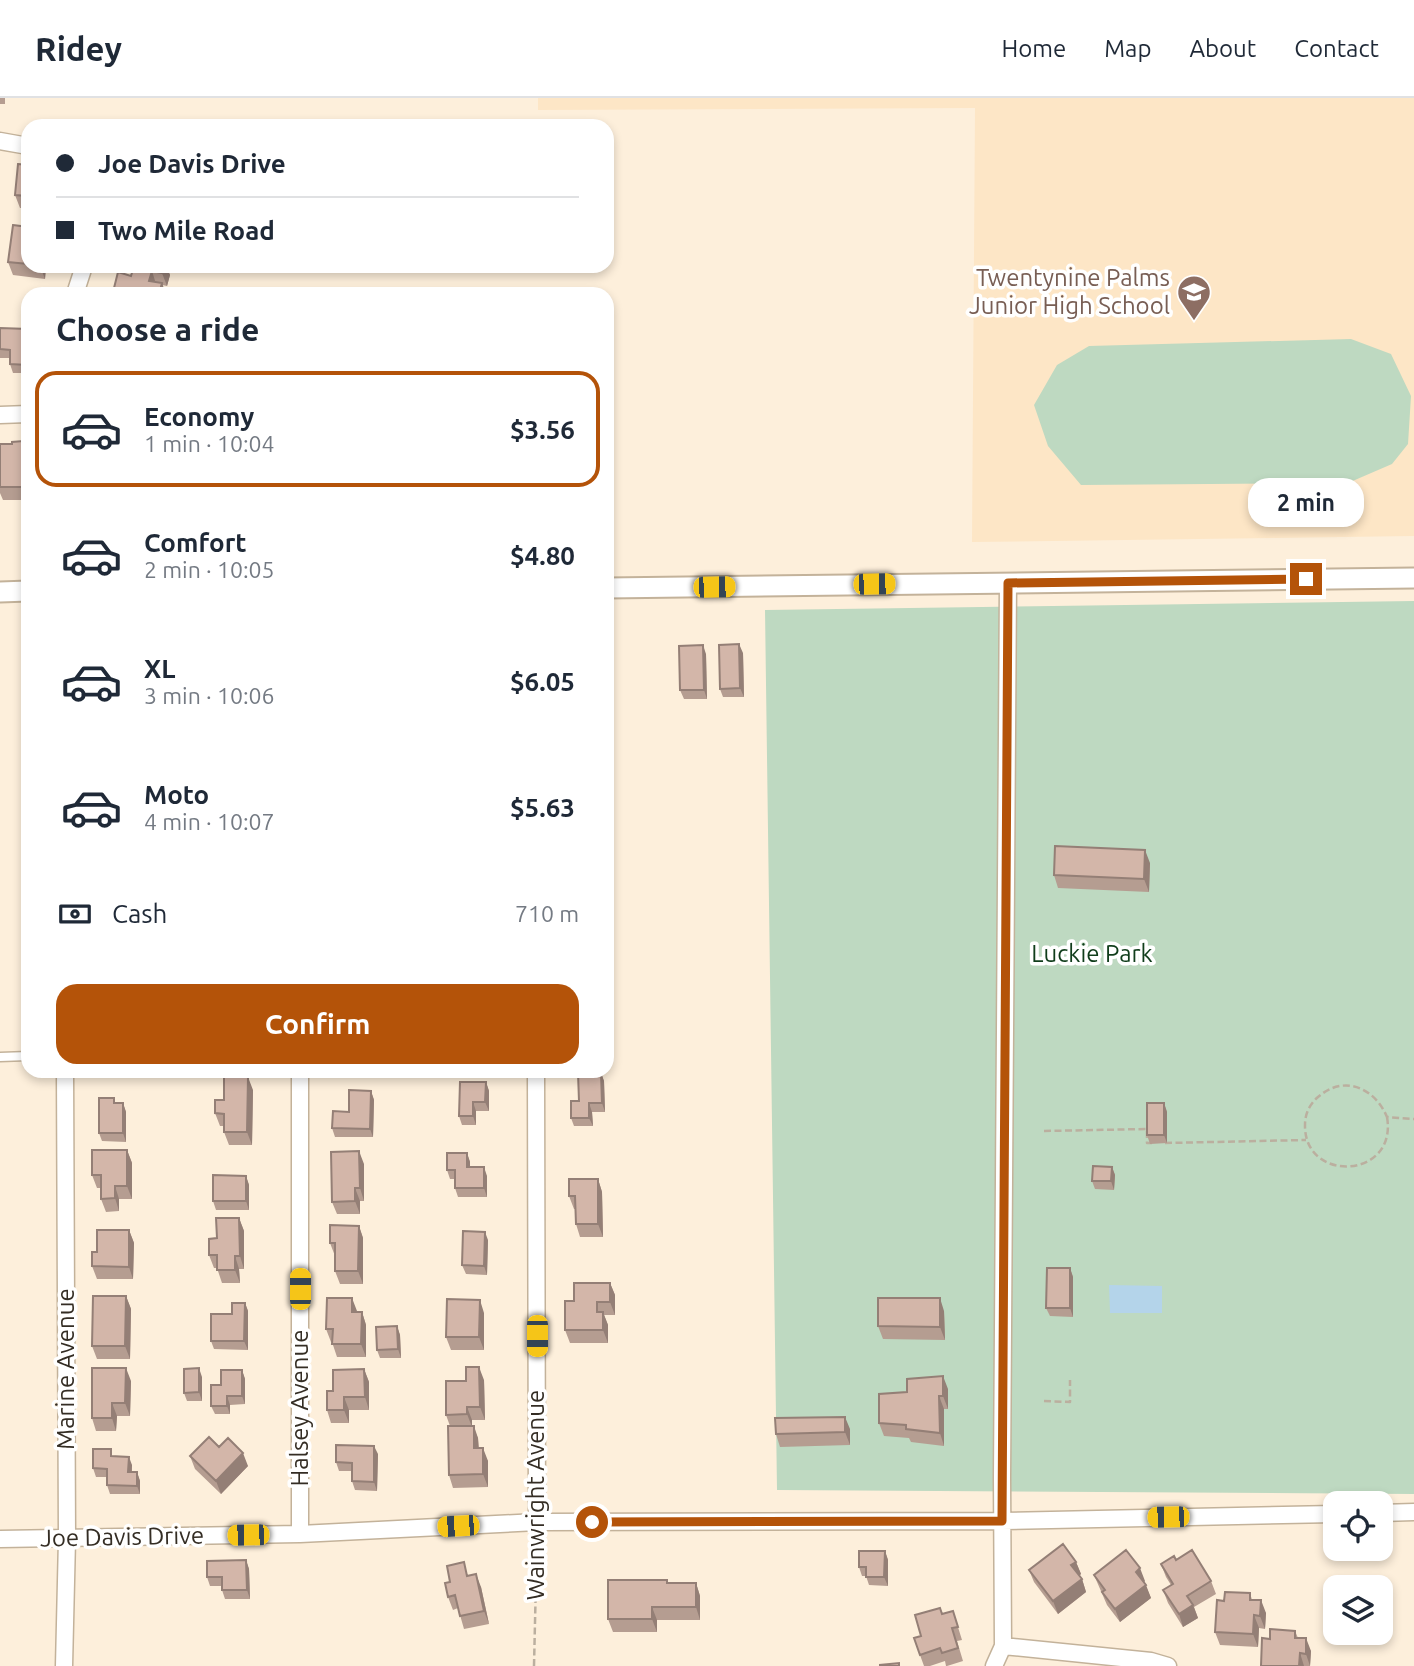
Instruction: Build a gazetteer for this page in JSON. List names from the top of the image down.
{
  "streets": {
    "street": [
      "Marine Avenue",
      "Halsey Avenue",
      "Wainwright Avenue",
      "Joe Davis Drive"
    ]
  },
  "crossings": [
    ["Marine Avenue", "Joe Davis Drive"],
    ["Halsey Avenue", "Joe Davis Drive"],
    ["Wainwright Avenue", "Joe Davis Drive"]
  ],
  "parks": ["Luckie Park"],
  "places": {
    "school or university": ["Twentynine Palms Junior High School"]
  },
  "page": {
    "header": "Ridey",
    "nav": [
      "Home",
      "Map",
      "About",
      "Contact"
    ],
    "banner": ["Joe Davis Drive", "Two Mile Road"],
    "heading": "Choose a ride",
    "list": [
      {
        "name": "Economy",
        "note": "1 min · 10:04",
        "value": "$3.56"
      },
      {
        "name": "Comfort",
        "note": "2 min · 10:05",
        "value": "$4.80"
      },
      {
        "name": "XL",
        "note": "3 min · 10:06",
        "value": "$6.05"
      },
      {
        "name": "Moto",
        "note": "4 min · 10:07",
        "value": "$5.63"
      }
    ],
    "bubble": "2 min",
    "pay": ["Cash", "710 m"],
    "buttons": "Confirm"
  }
}
